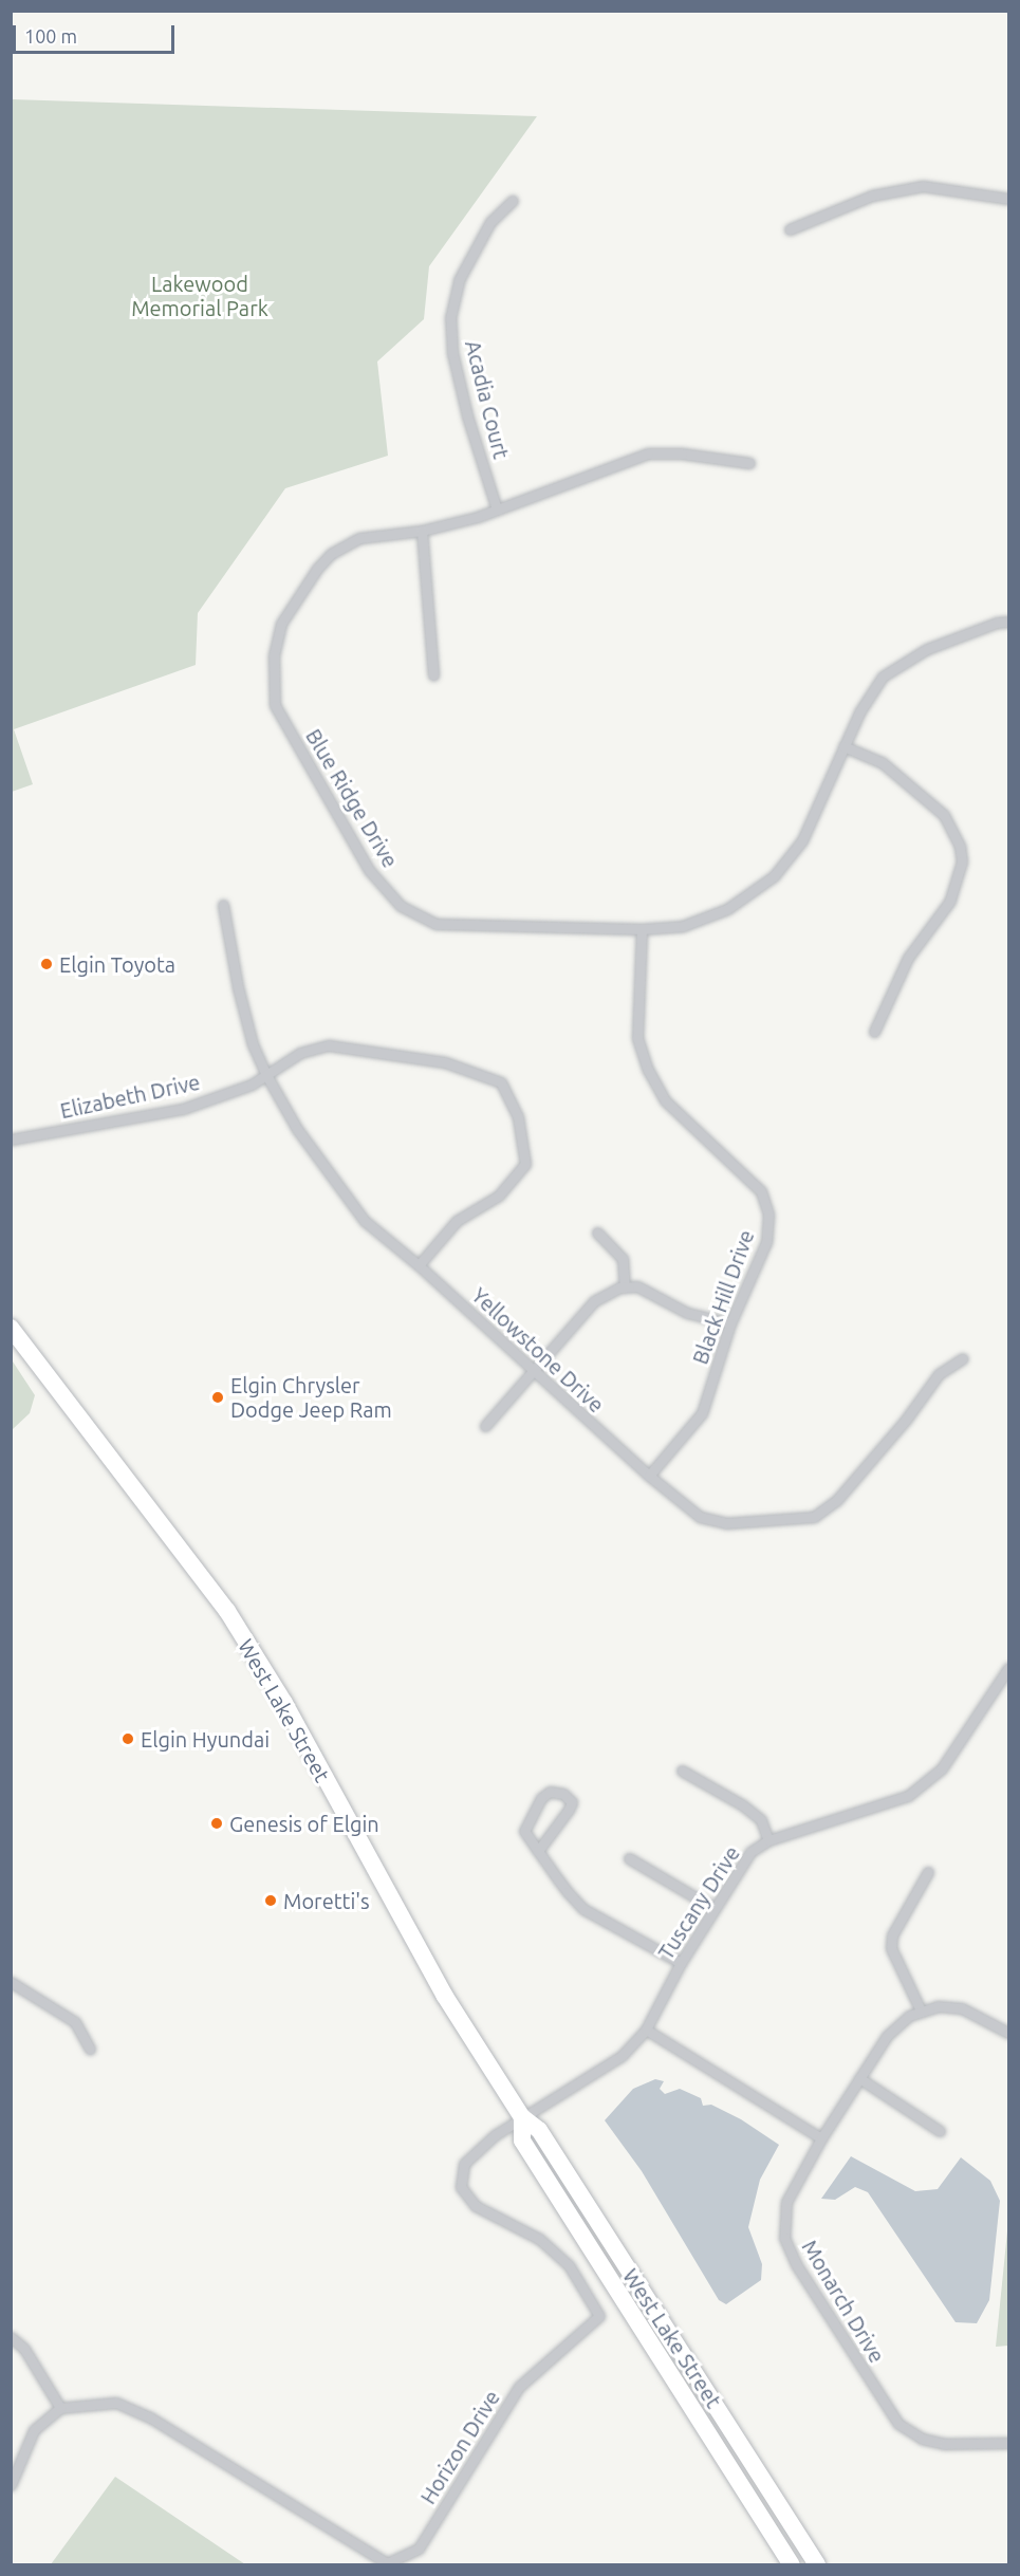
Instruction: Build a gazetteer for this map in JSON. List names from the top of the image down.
{
  "streets": {
    "highway": ["West Lake Street"],
    "street": [
      "Acadia Court",
      "Blue Ridge Drive",
      "Elizabeth Drive",
      "Black Hill Drive",
      "Yellowstone Drive",
      "Tuscany Drive",
      "Monarch Drive",
      "Horizon Drive"
    ]
  },
  "crossings": [
    ["Acadia Court", "Blue Ridge Drive"],
    ["Blue Ridge Drive", "Black Hill Drive"],
    ["Elizabeth Drive", "Yellowstone Drive"],
    ["Black Hill Drive", "Yellowstone Drive"],
    ["West Lake Street", "Tuscany Drive"],
    ["West Lake Street", "Horizon Drive"],
    ["Tuscany Drive", "Horizon Drive"]
  ],
  "parks": ["Lakewood Memorial Park"],
  "places": [
    "Elgin Toyota",
    "Elgin Chrysler Dodge Jeep Ram",
    "Elgin Hyundai",
    "Genesis of Elgin",
    "Moretti's"
  ],
  "scale_bar": "100 m"
}
